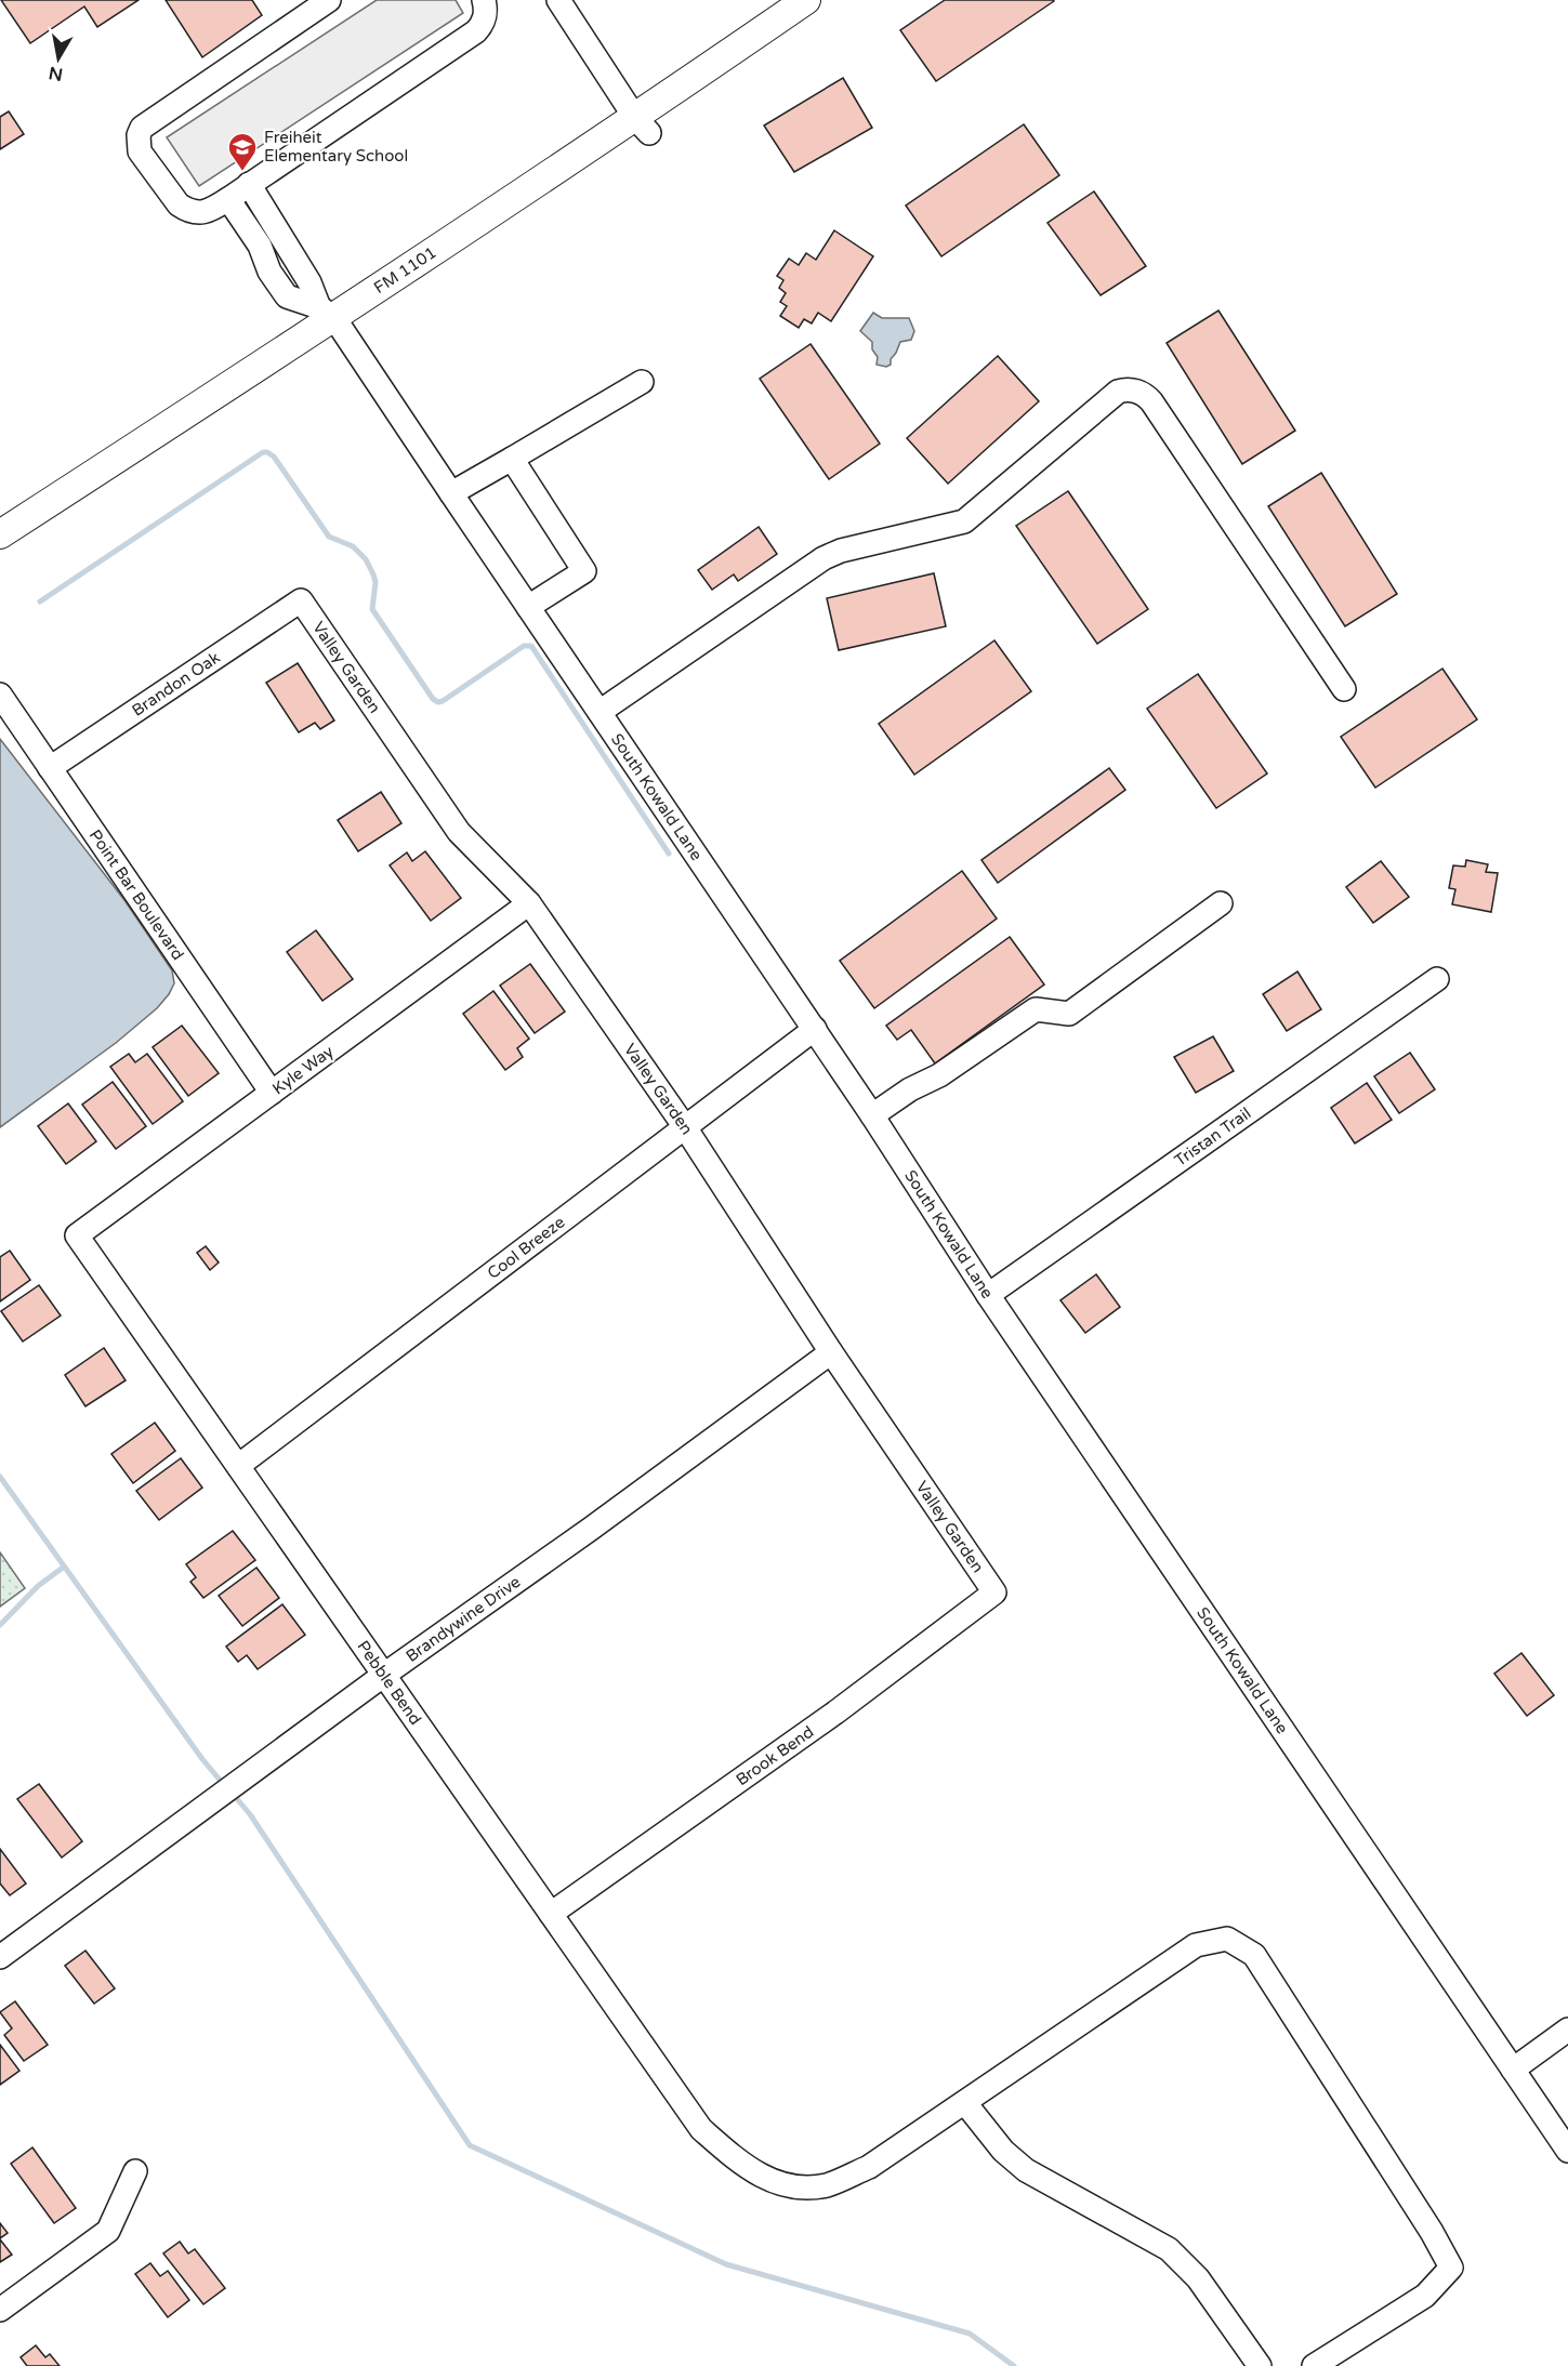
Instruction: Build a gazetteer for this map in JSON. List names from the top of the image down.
{
  "streets": {
    "main road": ["FM 1101"],
    "street": [
      "Valley Garden",
      "Brandon Oak",
      "South Kowald Lane",
      "Point Bar Boulevard",
      "Kyle Way",
      "Tristan Trail",
      "Cool Breeze",
      "Brandywine Drive",
      "Pebble Bend",
      "Brook Bend"
    ]
  },
  "crossings": [
    ["FM 1101", "South Kowald Lane"],
    ["Valley Garden", "Brandon Oak"],
    ["Valley Garden", "Kyle Way"],
    ["Valley Garden", "Cool Breeze"],
    ["Valley Garden", "Brandywine Drive"],
    ["Valley Garden", "Brook Bend"],
    ["Brandon Oak", "Point Bar Boulevard"],
    ["South Kowald Lane", "Tristan Trail"],
    ["South Kowald Lane", "Cool Breeze"],
    ["Point Bar Boulevard", "Kyle Way"],
    ["Kyle Way", "Pebble Bend"],
    ["Cool Breeze", "Pebble Bend"],
    ["Brandywine Drive", "Pebble Bend"],
    ["Pebble Bend", "Brook Bend"]
  ],
  "places": {
    "school or university": ["Freiheit Elementary School"]
  },
  "north": "bottom"
}
